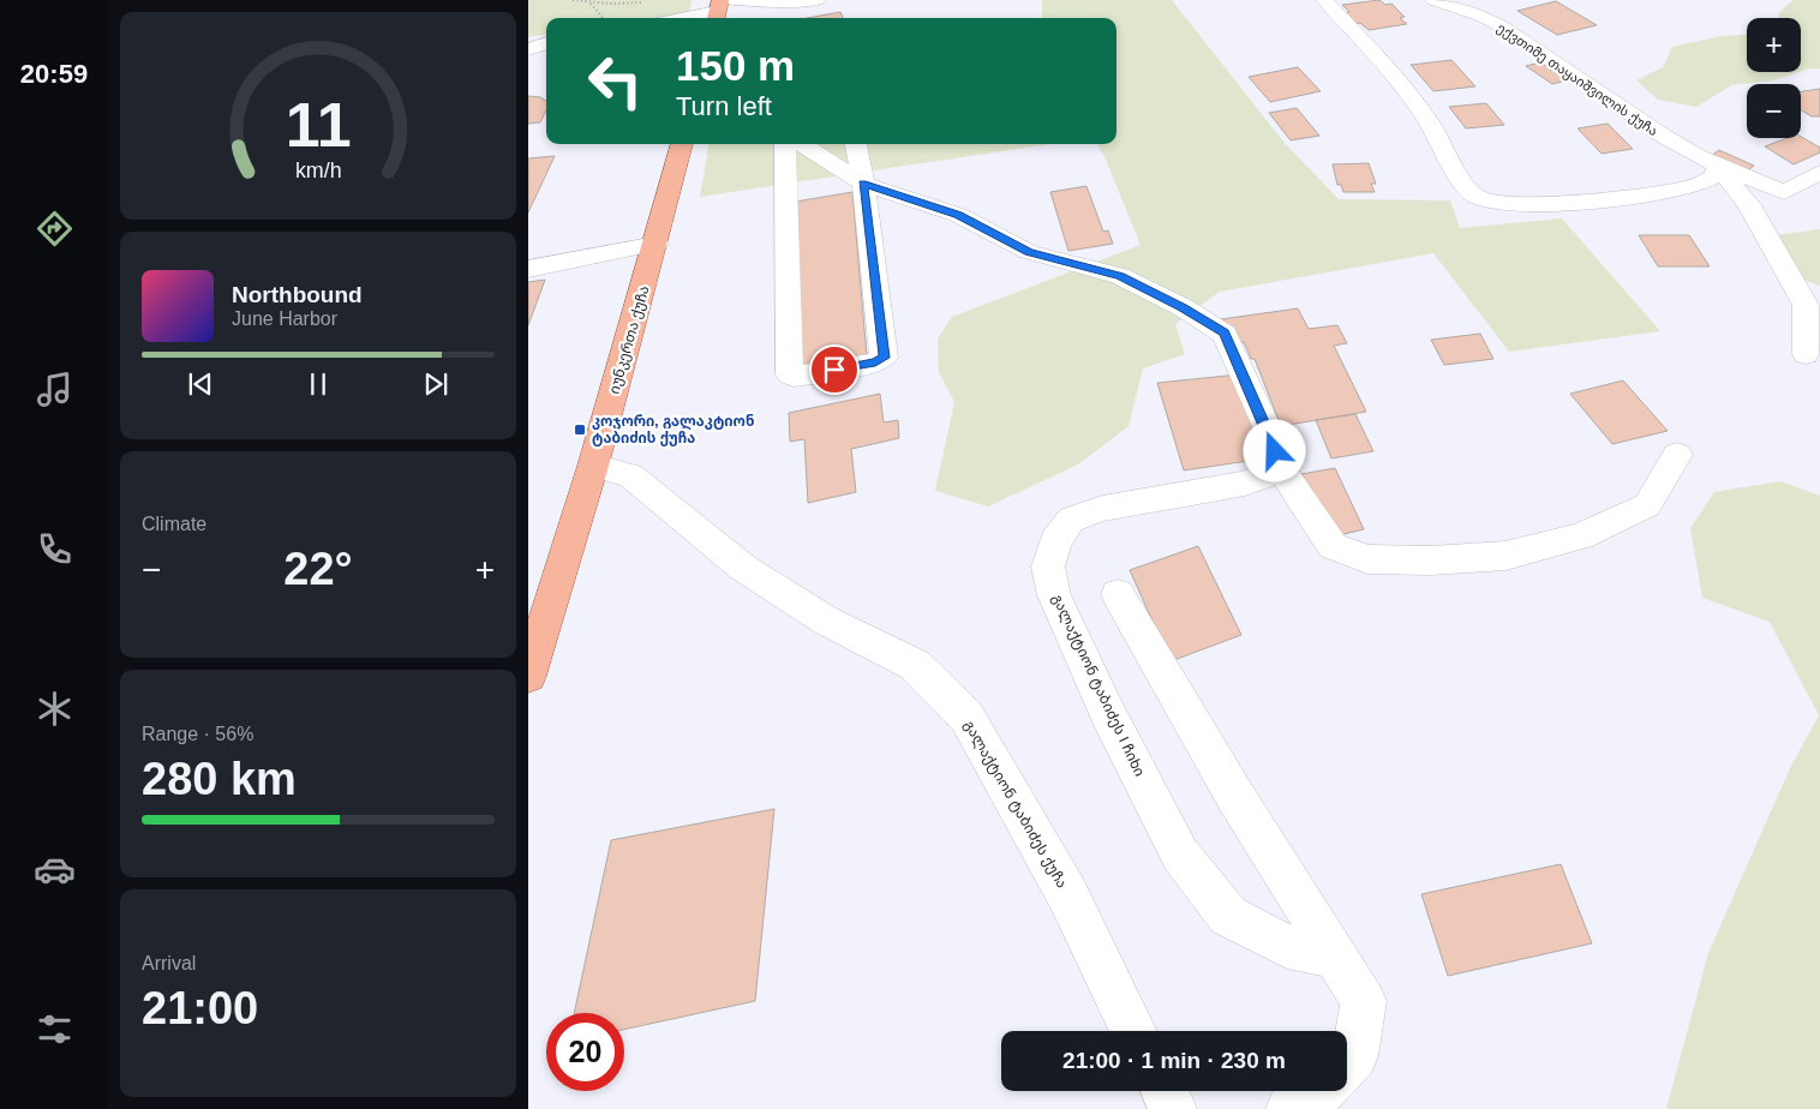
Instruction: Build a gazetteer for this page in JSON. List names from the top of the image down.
{
  "streets": {
    "main road": ["იუნკერთა ქუჩა"],
    "street": ["ექვთიმე თაყაიშვილის ქუჩა", "გალაქტიონ ტაბიძეს I ჩიხი", "გალაქტიონ ტაბიძეს ქუჩა"]
  },
  "crossings": [
    ["იუნკერთა ქუჩა", "გალაქტიონ ტაბიძეს ქუჩა"]
  ],
  "places": {
    "transit": ["კოჯორი, გალაკტიონ ტაბიძის ქუჩა"]
  },
  "page": {
    "tabs": "20:59",
    "map_buttons": ["+", "−"],
    "turn": ["150 m", "Turn left"],
    "song": ["Northbound", "June Harbor"],
    "tile": [
      "Climate",
      ["Range · 56%", "280 km"],
      ["Arrival", "21:00"]
    ],
    "heat": ["−", "22°", "+"],
    "limit": "20",
    "trip": "21:00 · 1 min · 230 m",
    "gauge": ["11", "km/h"]
  }
}
